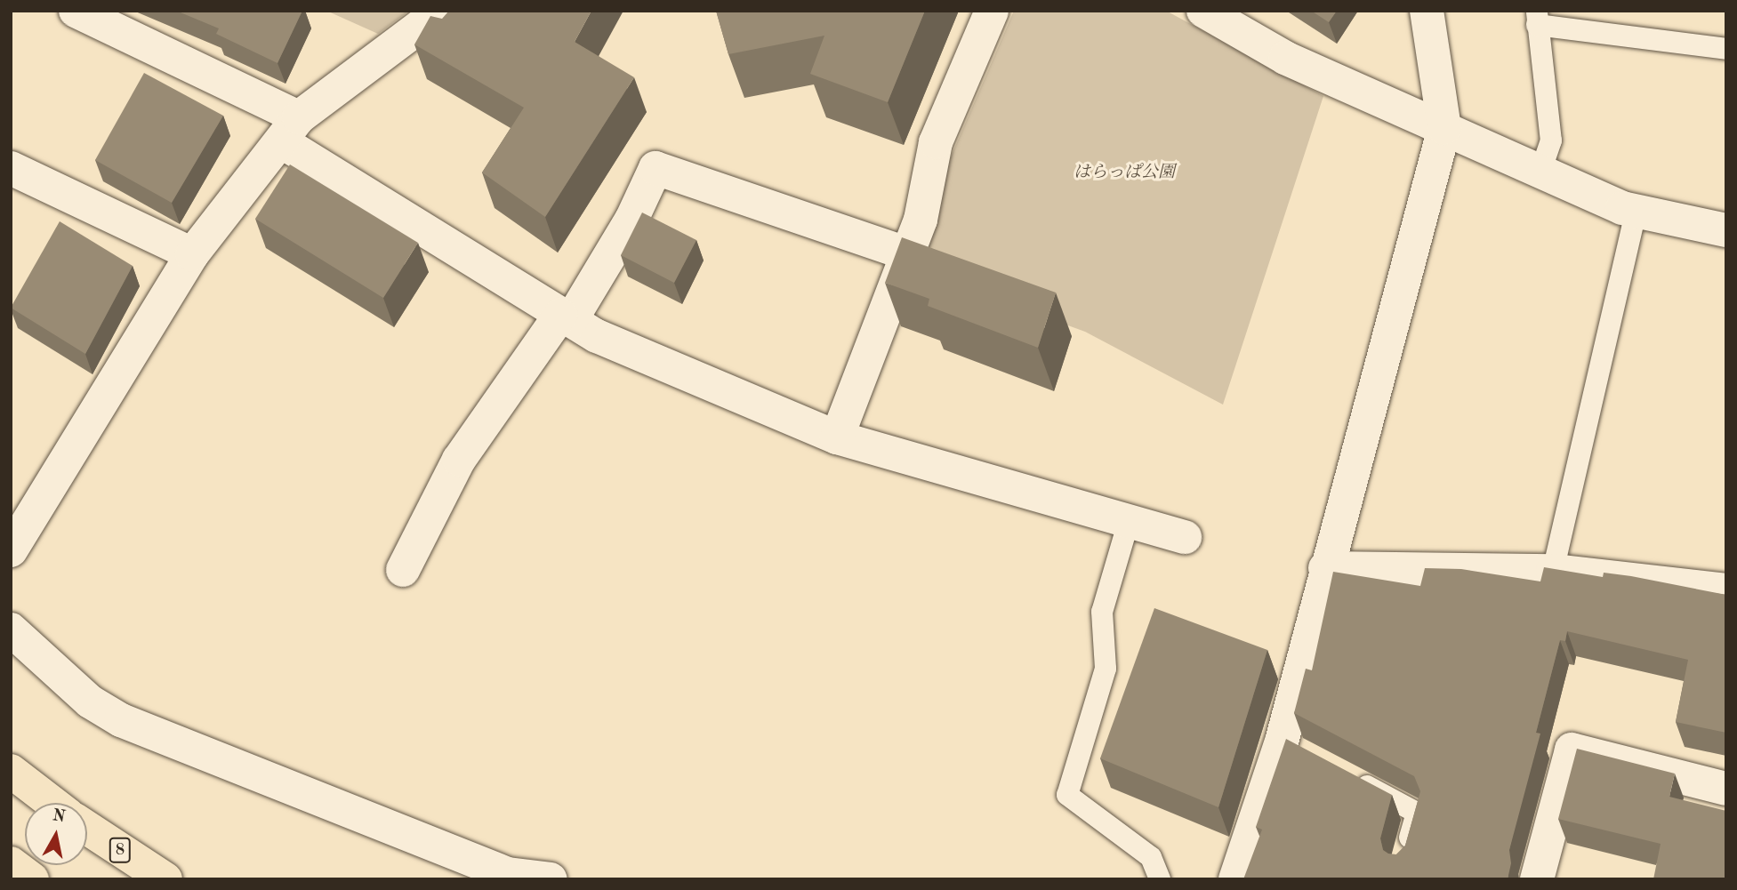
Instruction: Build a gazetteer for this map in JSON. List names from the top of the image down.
{
  "streets": {
    "main road": ["8"]
  },
  "parks": ["はらっぱ公園"],
  "north": "top"
}
